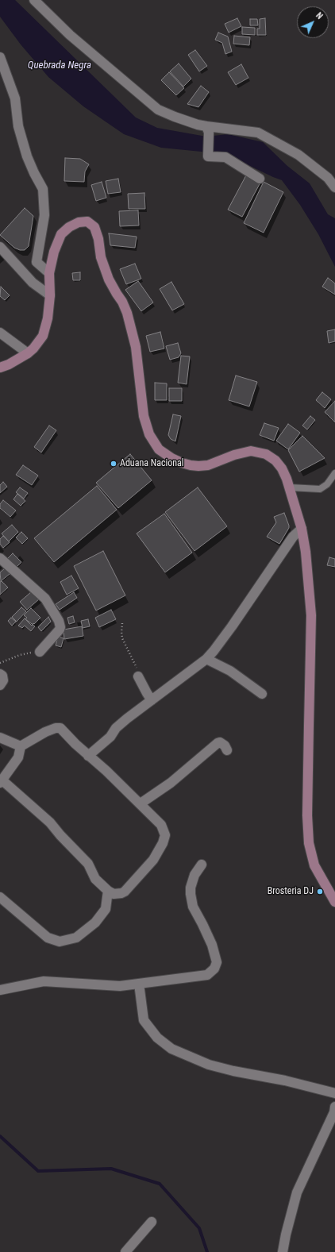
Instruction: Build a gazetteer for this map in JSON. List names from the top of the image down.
{
  "water": ["Quebrada Negra"],
  "places": ["Aduana Nacional", "Brosteria DJ"],
  "north": "top right"
}
